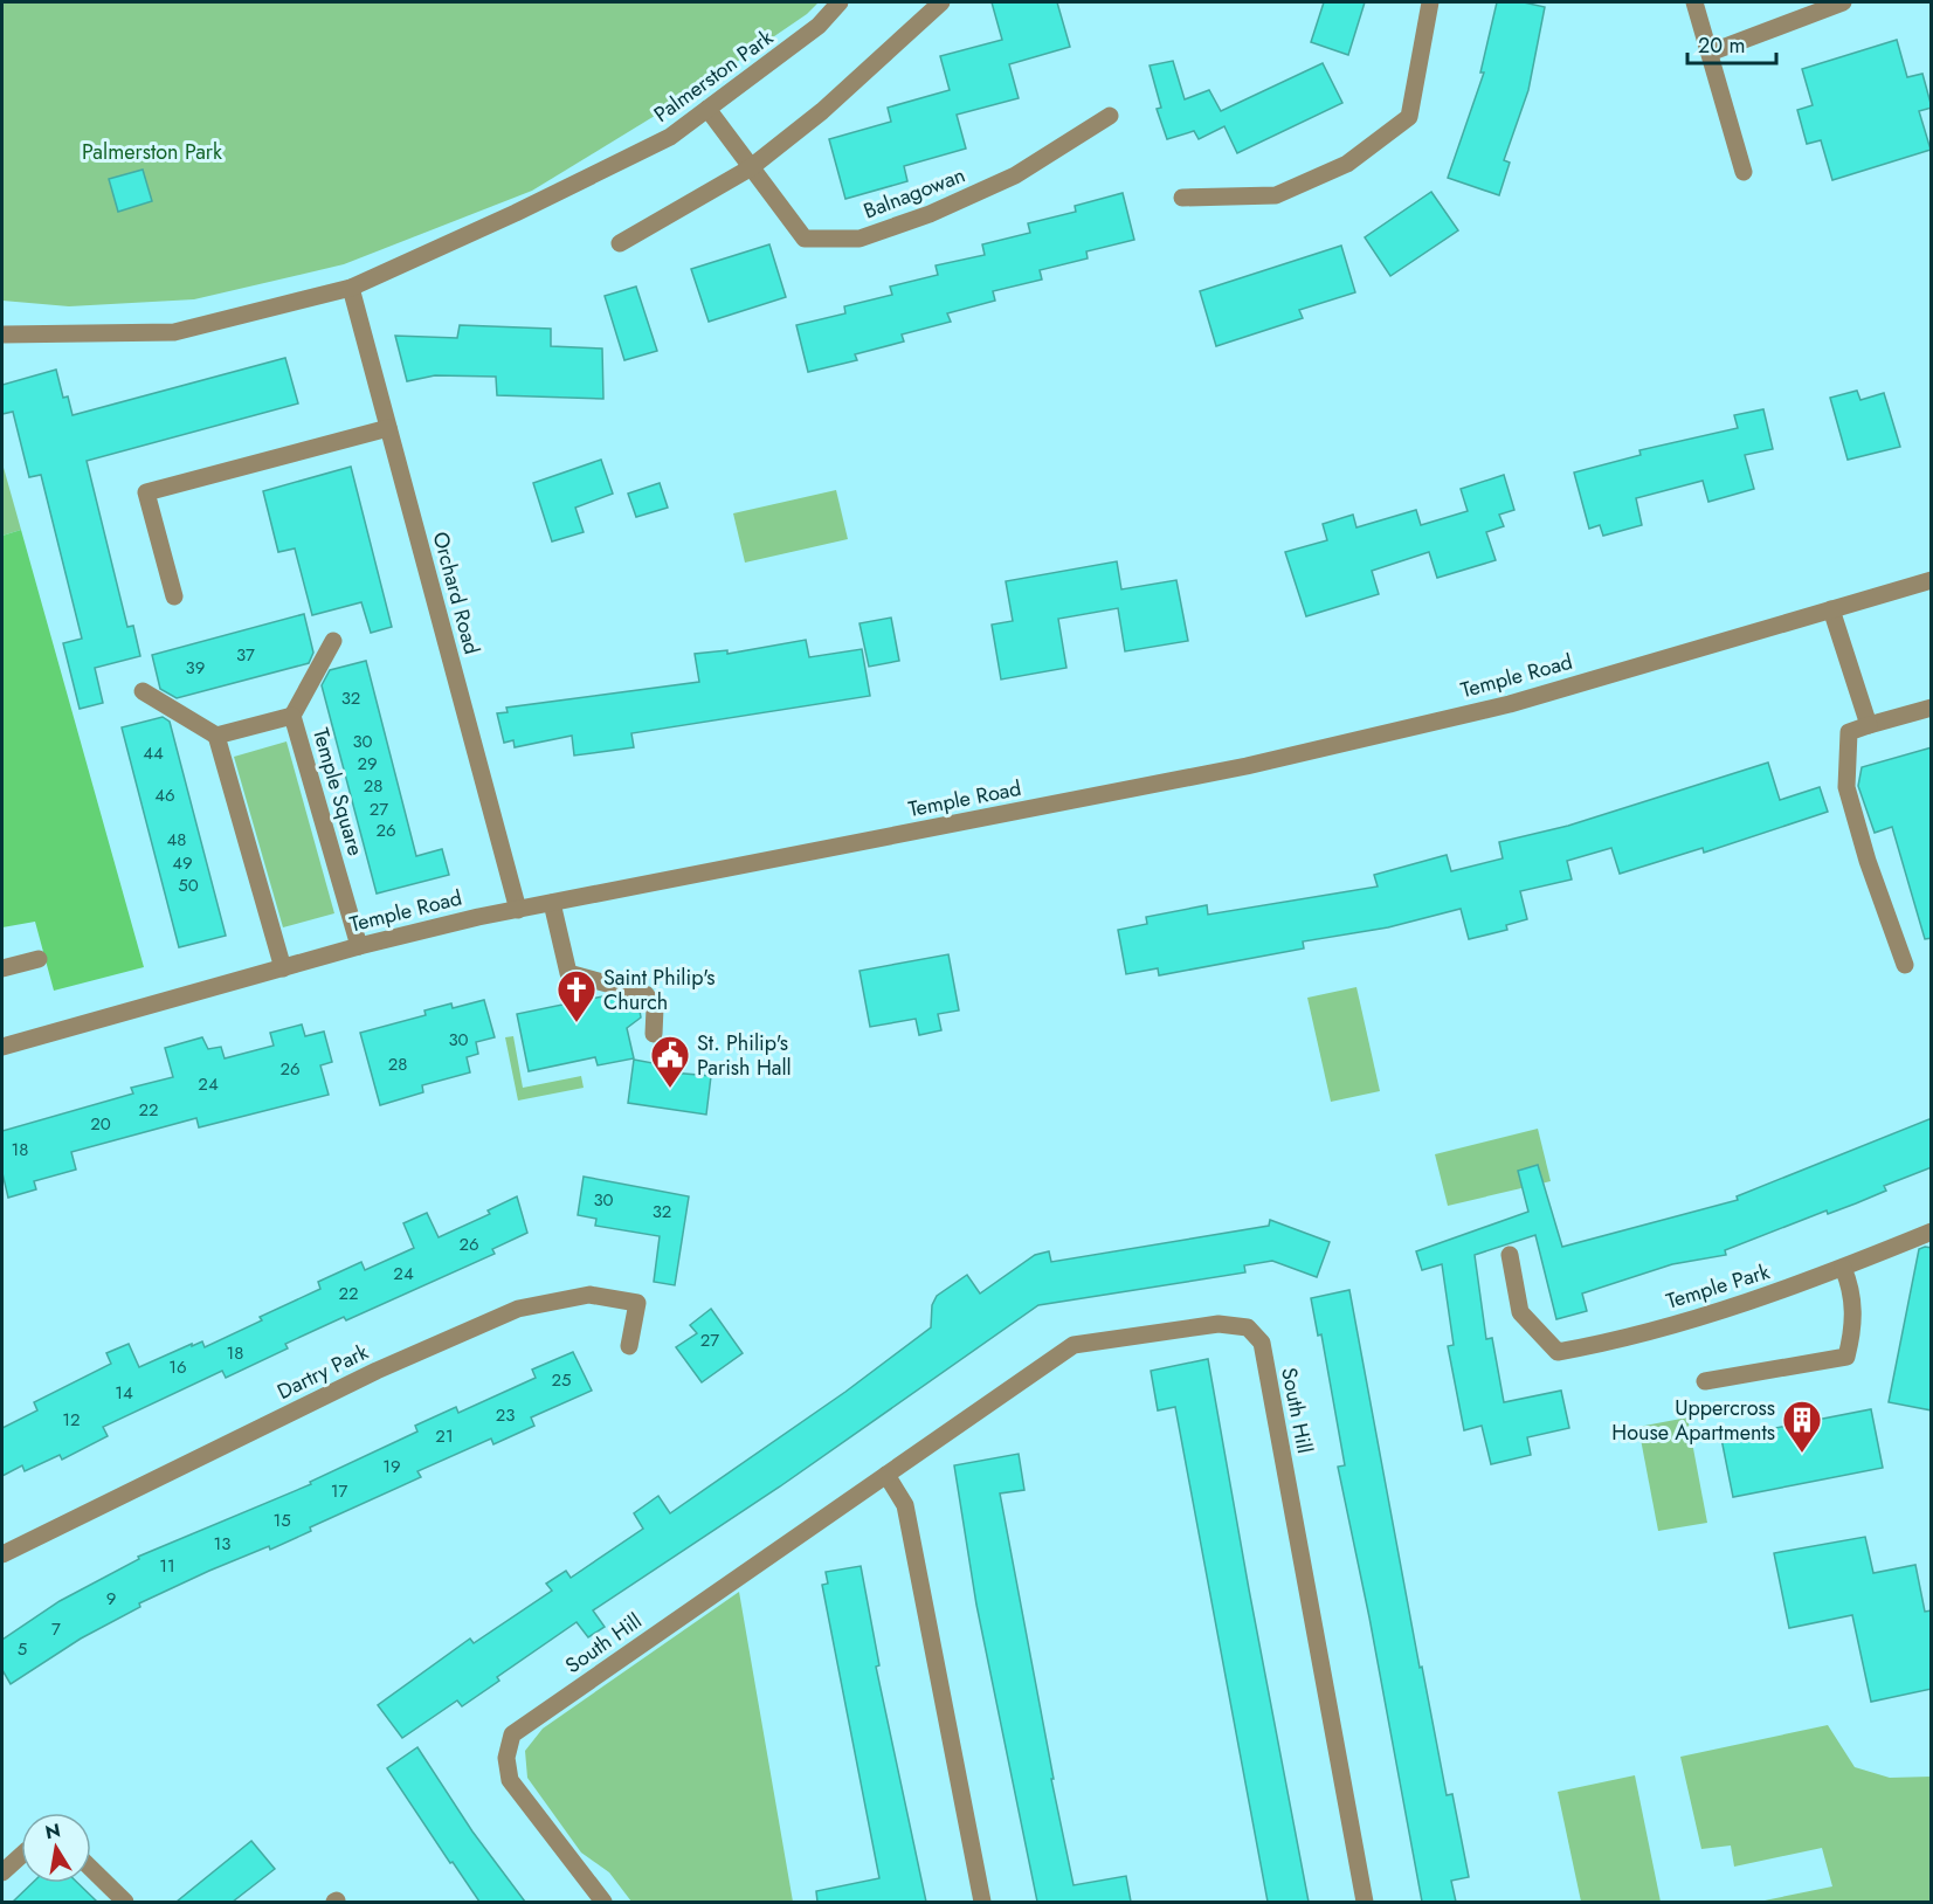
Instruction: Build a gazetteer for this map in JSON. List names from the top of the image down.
{
  "streets": {
    "street": [
      "Palmerston Park",
      "Balnagowan",
      "Orchard Road",
      "Temple Road",
      "Temple Square",
      "Temple Park",
      "Dartry Park",
      "South Hill"
    ]
  },
  "crossings": [
    ["Palmerston Park", "Balnagowan"],
    ["Palmerston Park", "Orchard Road"],
    ["Orchard Road", "Temple Road"],
    ["Temple Road", "Temple Square"]
  ],
  "parks": ["Palmerston Park"],
  "places": {
    "church": ["Saint Philip's Church"],
    "public building": ["St. Philip's Parish Hall"],
    "building": ["Uppercross House Apartments"]
  },
  "house_numbers": [
    "37",
    "39",
    "32",
    "30",
    "44",
    "29",
    "28",
    "46",
    "27",
    "26",
    "48",
    "49",
    "50",
    "30",
    "28",
    "26",
    "24",
    "22",
    "20",
    "18",
    "30",
    "32",
    "26",
    "24",
    "22",
    "27",
    "18",
    "16",
    "25",
    "14",
    "23",
    "12",
    "21",
    "19",
    "17",
    "15",
    "13",
    "11",
    "9",
    "7",
    "5"
  ],
  "scale_bar": "20 m",
  "north": "top"
}
